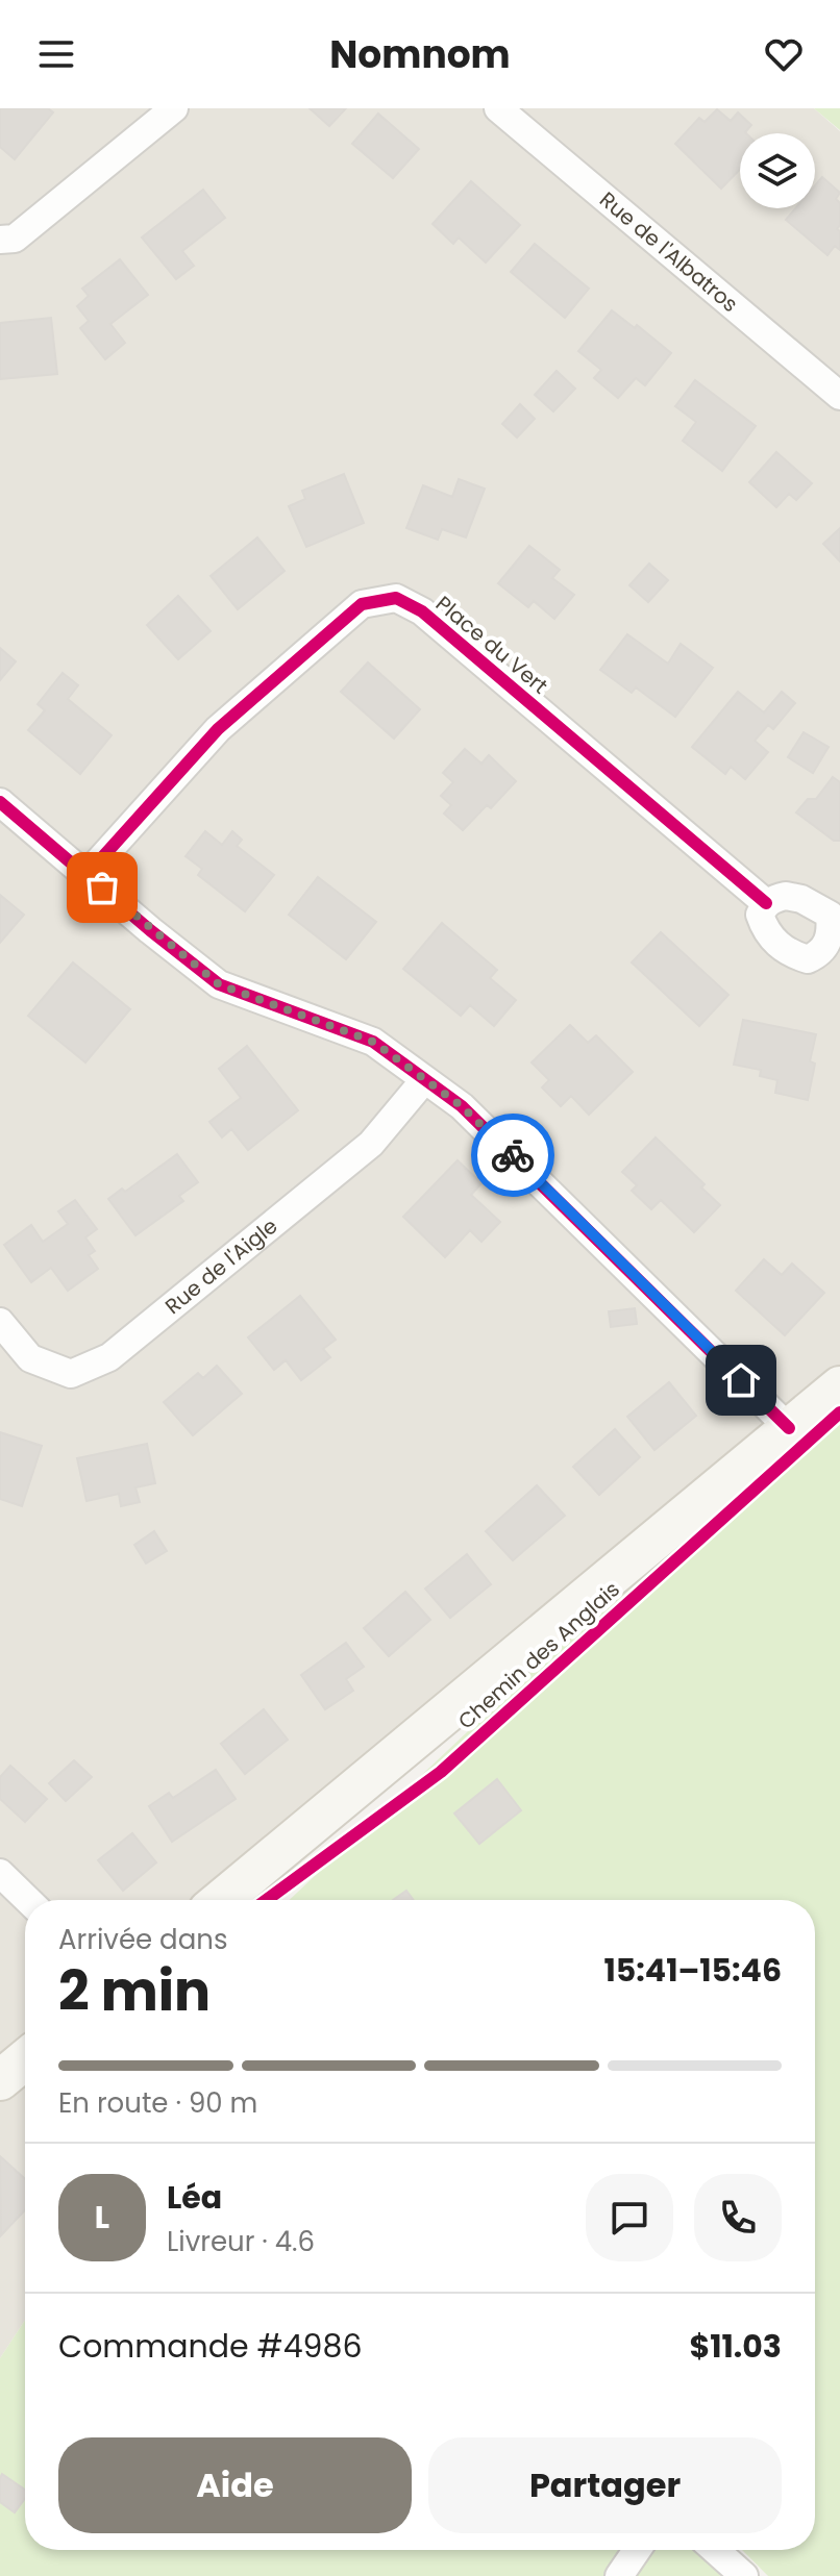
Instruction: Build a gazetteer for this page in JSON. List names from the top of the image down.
{
  "streets": {
    "street": [
      "Rue de l'Albatros",
      "Place du Vert",
      "Rue de l'Aigle",
      "Chemin des Anglais"
    ]
  },
  "page": {
    "header": "Nomnom",
    "heading": ["2 min", "Arrivée dans", "15:41–15:46"],
    "panel": [
      "Léa",
      "Livreur · 4.6",
      "Commande #4986",
      "$11.03"
    ],
    "bar": "En route · 90 m",
    "round": "L",
    "buttons": ["Aide", "Partager"]
  }
}
